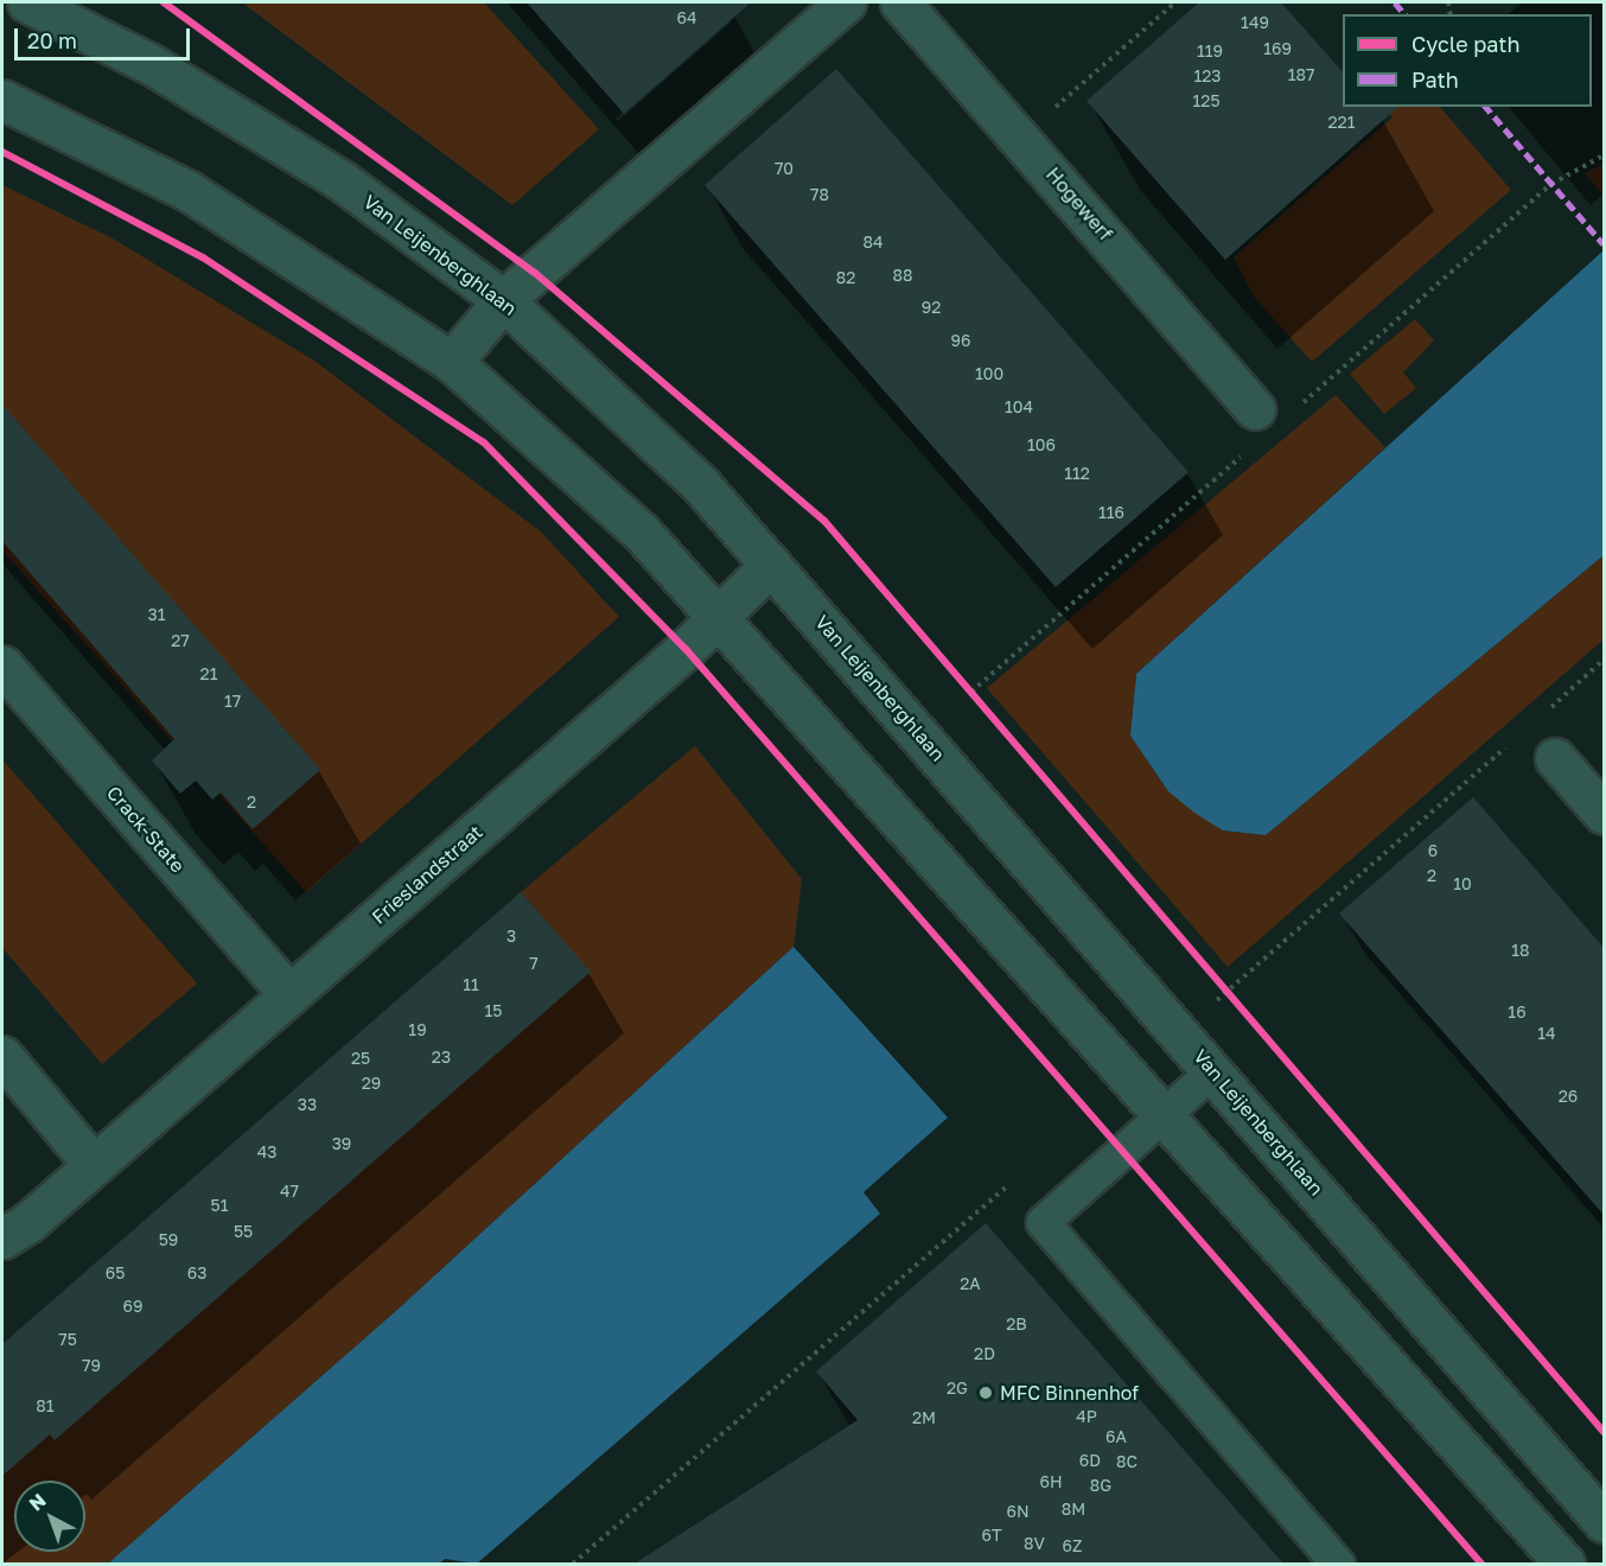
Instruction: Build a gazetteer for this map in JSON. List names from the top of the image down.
{
  "streets": {
    "street": [
      "Hogewerf",
      "Van Leijenberghlaan",
      "Crack-State",
      "Frieslandstraat"
    ]
  },
  "crossings": [
    ["Van Leijenberghlaan", "Frieslandstraat"],
    ["Crack-State", "Frieslandstraat"]
  ],
  "places": ["MFC Binnenhof"],
  "house_numbers": [
    "64",
    "149",
    "169",
    "119",
    "187",
    "123",
    "125",
    "221",
    "70",
    "78",
    "84",
    "88",
    "82",
    "92",
    "96",
    "100",
    "104",
    "106",
    "112",
    "116",
    "31",
    "27",
    "21",
    "17",
    "2",
    "6",
    "2",
    "10",
    "3",
    "18",
    "7",
    "11",
    "15",
    "16",
    "19",
    "14",
    "23",
    "25",
    "29",
    "26",
    "33",
    "39",
    "43",
    "47",
    "51",
    "55",
    "59",
    "65",
    "63",
    "2A",
    "69",
    "2B",
    "75",
    "2D",
    "79",
    "2G",
    "81",
    "4P",
    "2M",
    "6A",
    "6D",
    "8C",
    "6H",
    "8G",
    "8M",
    "6N",
    "6T",
    "8V",
    "6Z"
  ],
  "legend": ["Cycle path", "Path"],
  "scale_bar": "20 m",
  "north": "top left"
}
